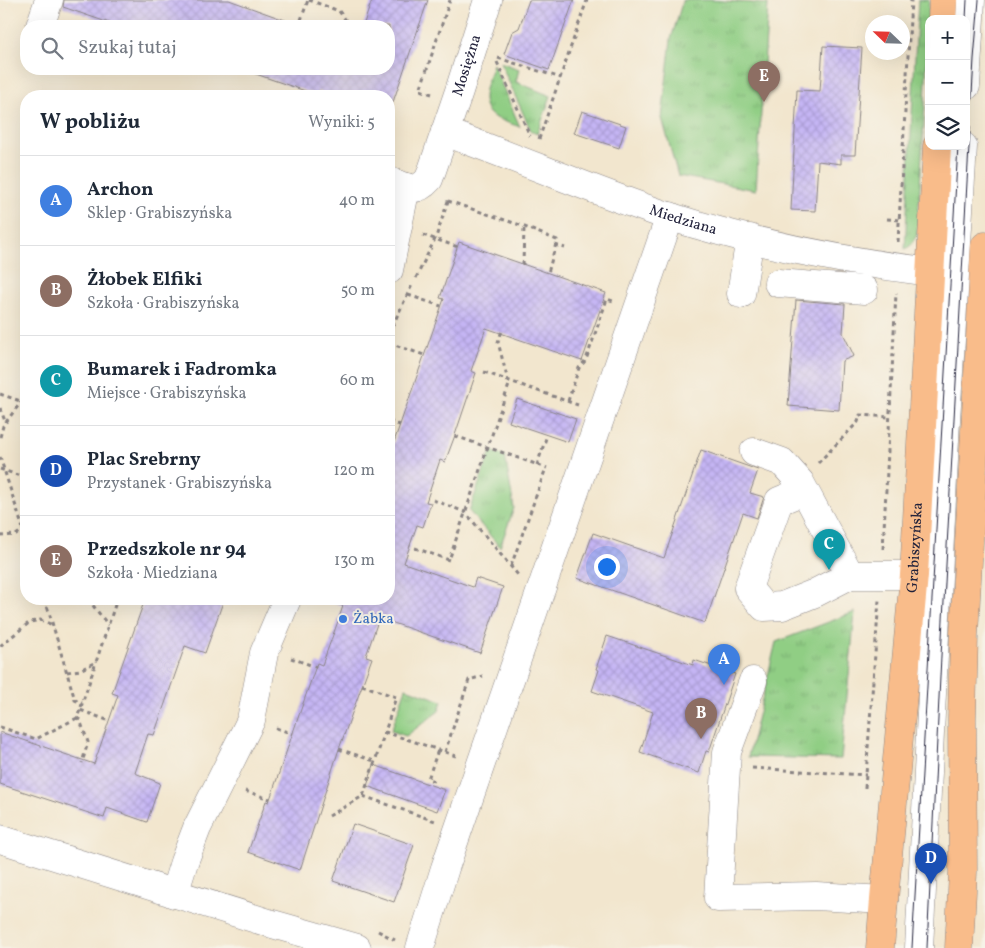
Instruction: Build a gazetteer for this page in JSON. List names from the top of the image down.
{
  "streets": {
    "main road": ["Grabiszyńska"],
    "street": ["Mosiężna", "Miedziana"]
  },
  "crossings": [
    ["Mosiężna", "Miedziana"],
    ["Miedziana", "Grabiszyńska"]
  ],
  "places": ["Żabka"],
  "north": "top left",
  "page": {
    "map_buttons": ["+", "−"],
    "search": "Szukaj tutaj",
    "pins": [
      "E",
      "C",
      "A",
      "B",
      "D"
    ],
    "heading": ["W pobliżu", "Wyniki: 5"],
    "list": [
      {
        "mark": "A",
        "name": "Archon",
        "note": "Sklep · Grabiszyńska",
        "value": "40 m"
      },
      {
        "mark": "B",
        "name": "Żłobek Elfiki",
        "note": "Szkoła · Grabiszyńska",
        "value": "50 m"
      },
      {
        "mark": "C",
        "name": "Bumarek i Fadromka",
        "note": "Miejsce · Grabiszyńska",
        "value": "60 m"
      },
      {
        "mark": "D",
        "name": "Plac Srebrny",
        "note": "Przystanek · Grabiszyńska",
        "value": "120 m"
      },
      {
        "mark": "E",
        "name": "Przedszkole nr 94",
        "note": "Szkoła · Miedziana",
        "value": "130 m"
      }
    ]
  }
}
